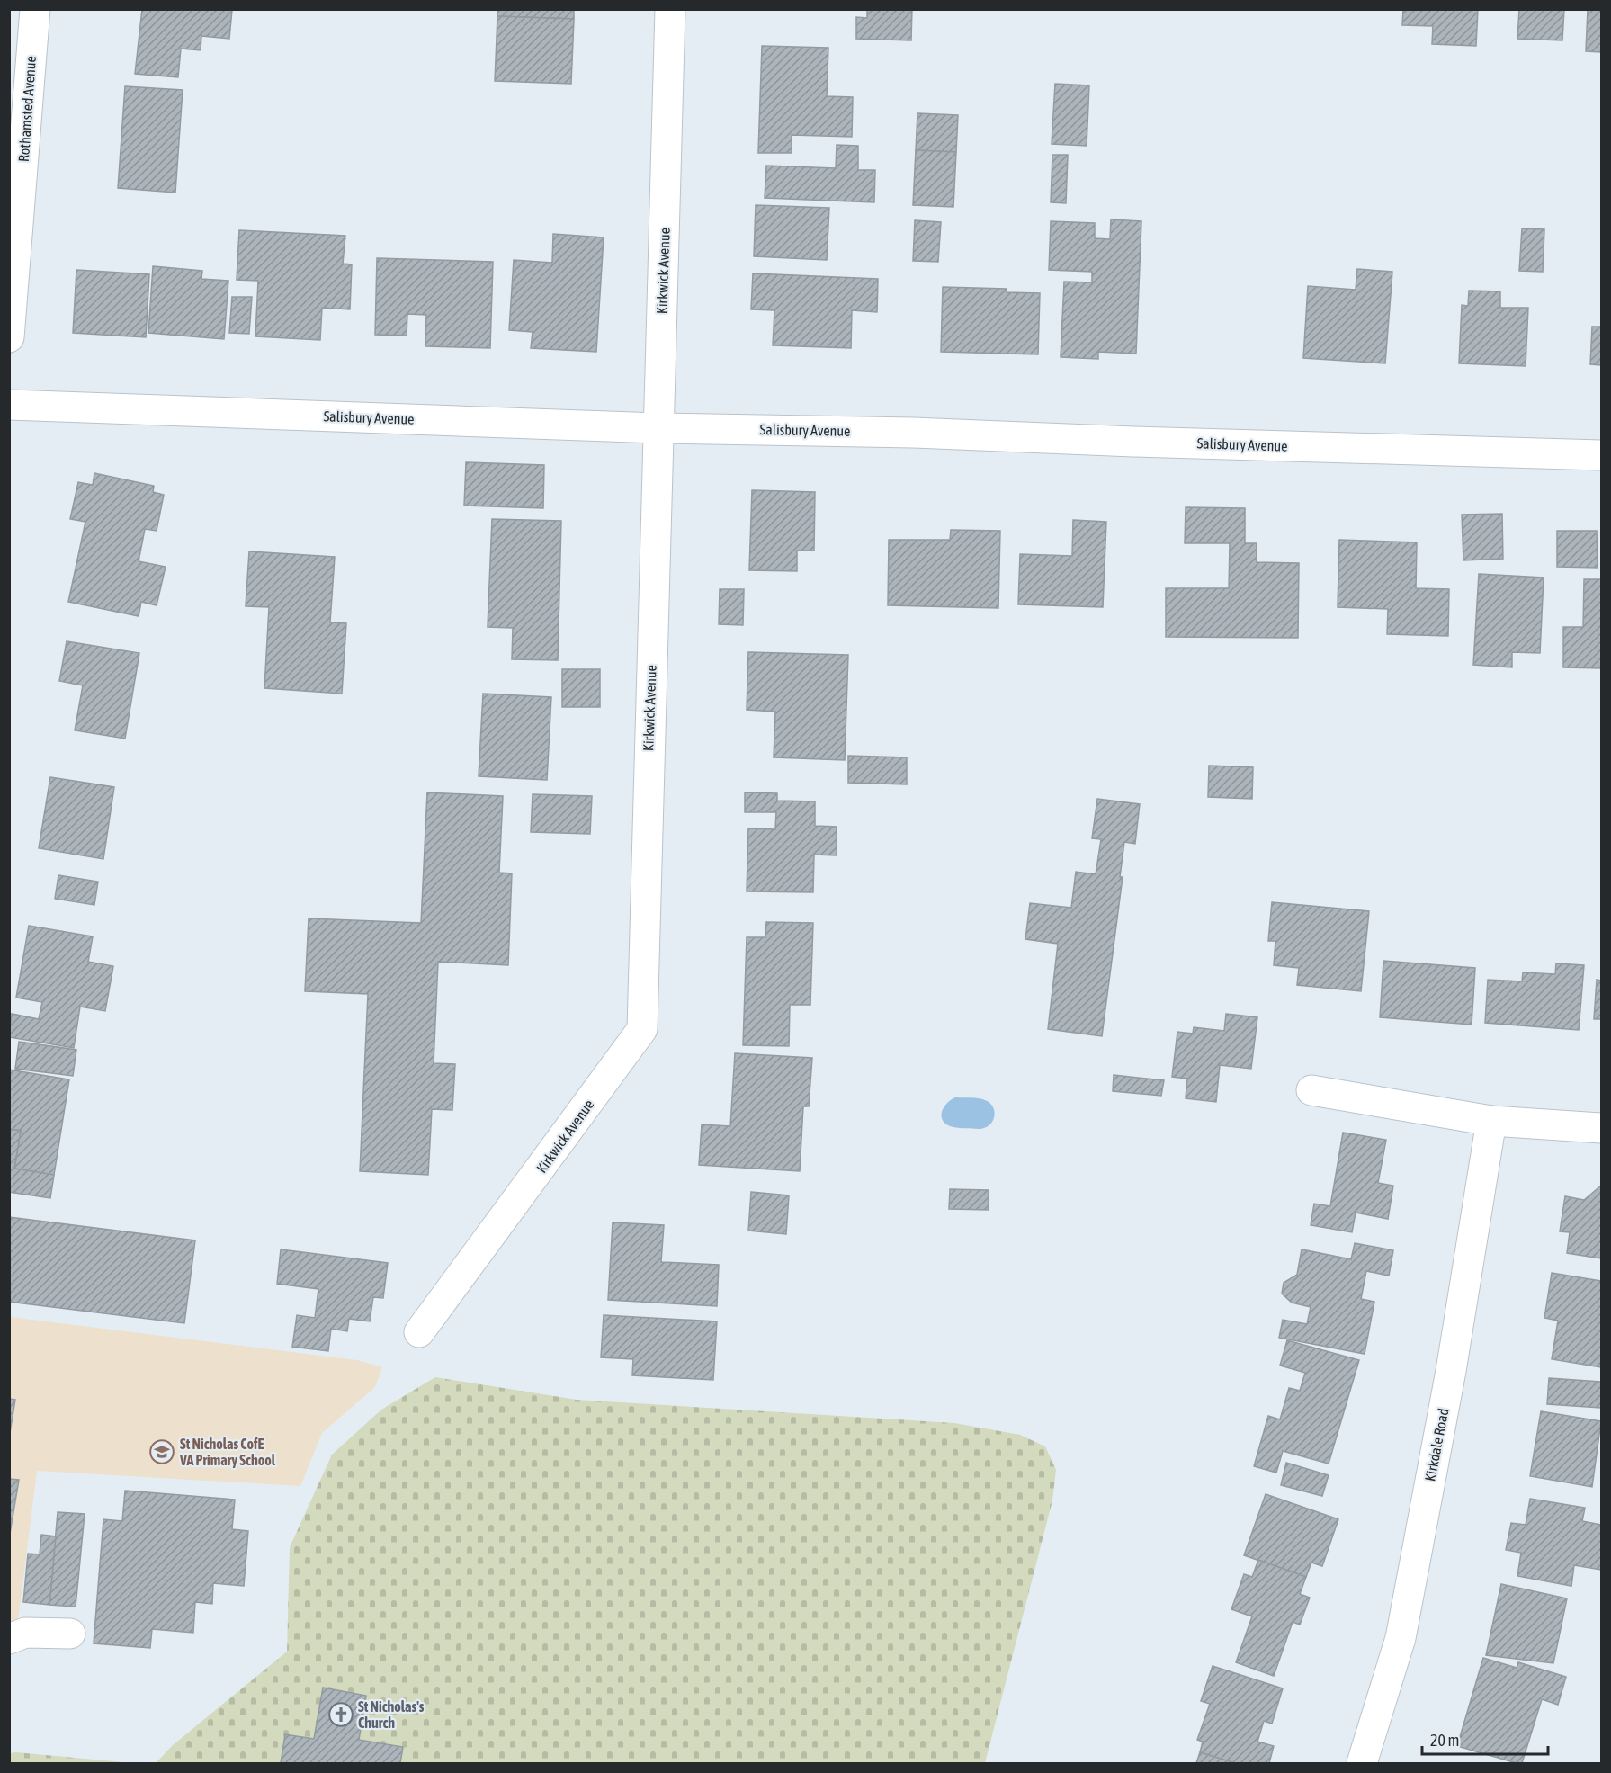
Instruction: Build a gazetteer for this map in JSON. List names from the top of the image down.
{
  "streets": {
    "street": [
      "Rothamsted Avenue",
      "Kirkwick Avenue",
      "Salisbury Avenue",
      "Kirkdale Road"
    ]
  },
  "crossings": [
    ["Kirkwick Avenue", "Salisbury Avenue"]
  ],
  "places": {
    "school or university": ["St Nicholas CofE VA Primary School"],
    "church": ["St Nicholas's Church"]
  },
  "scale_bar": "20 m"
}
